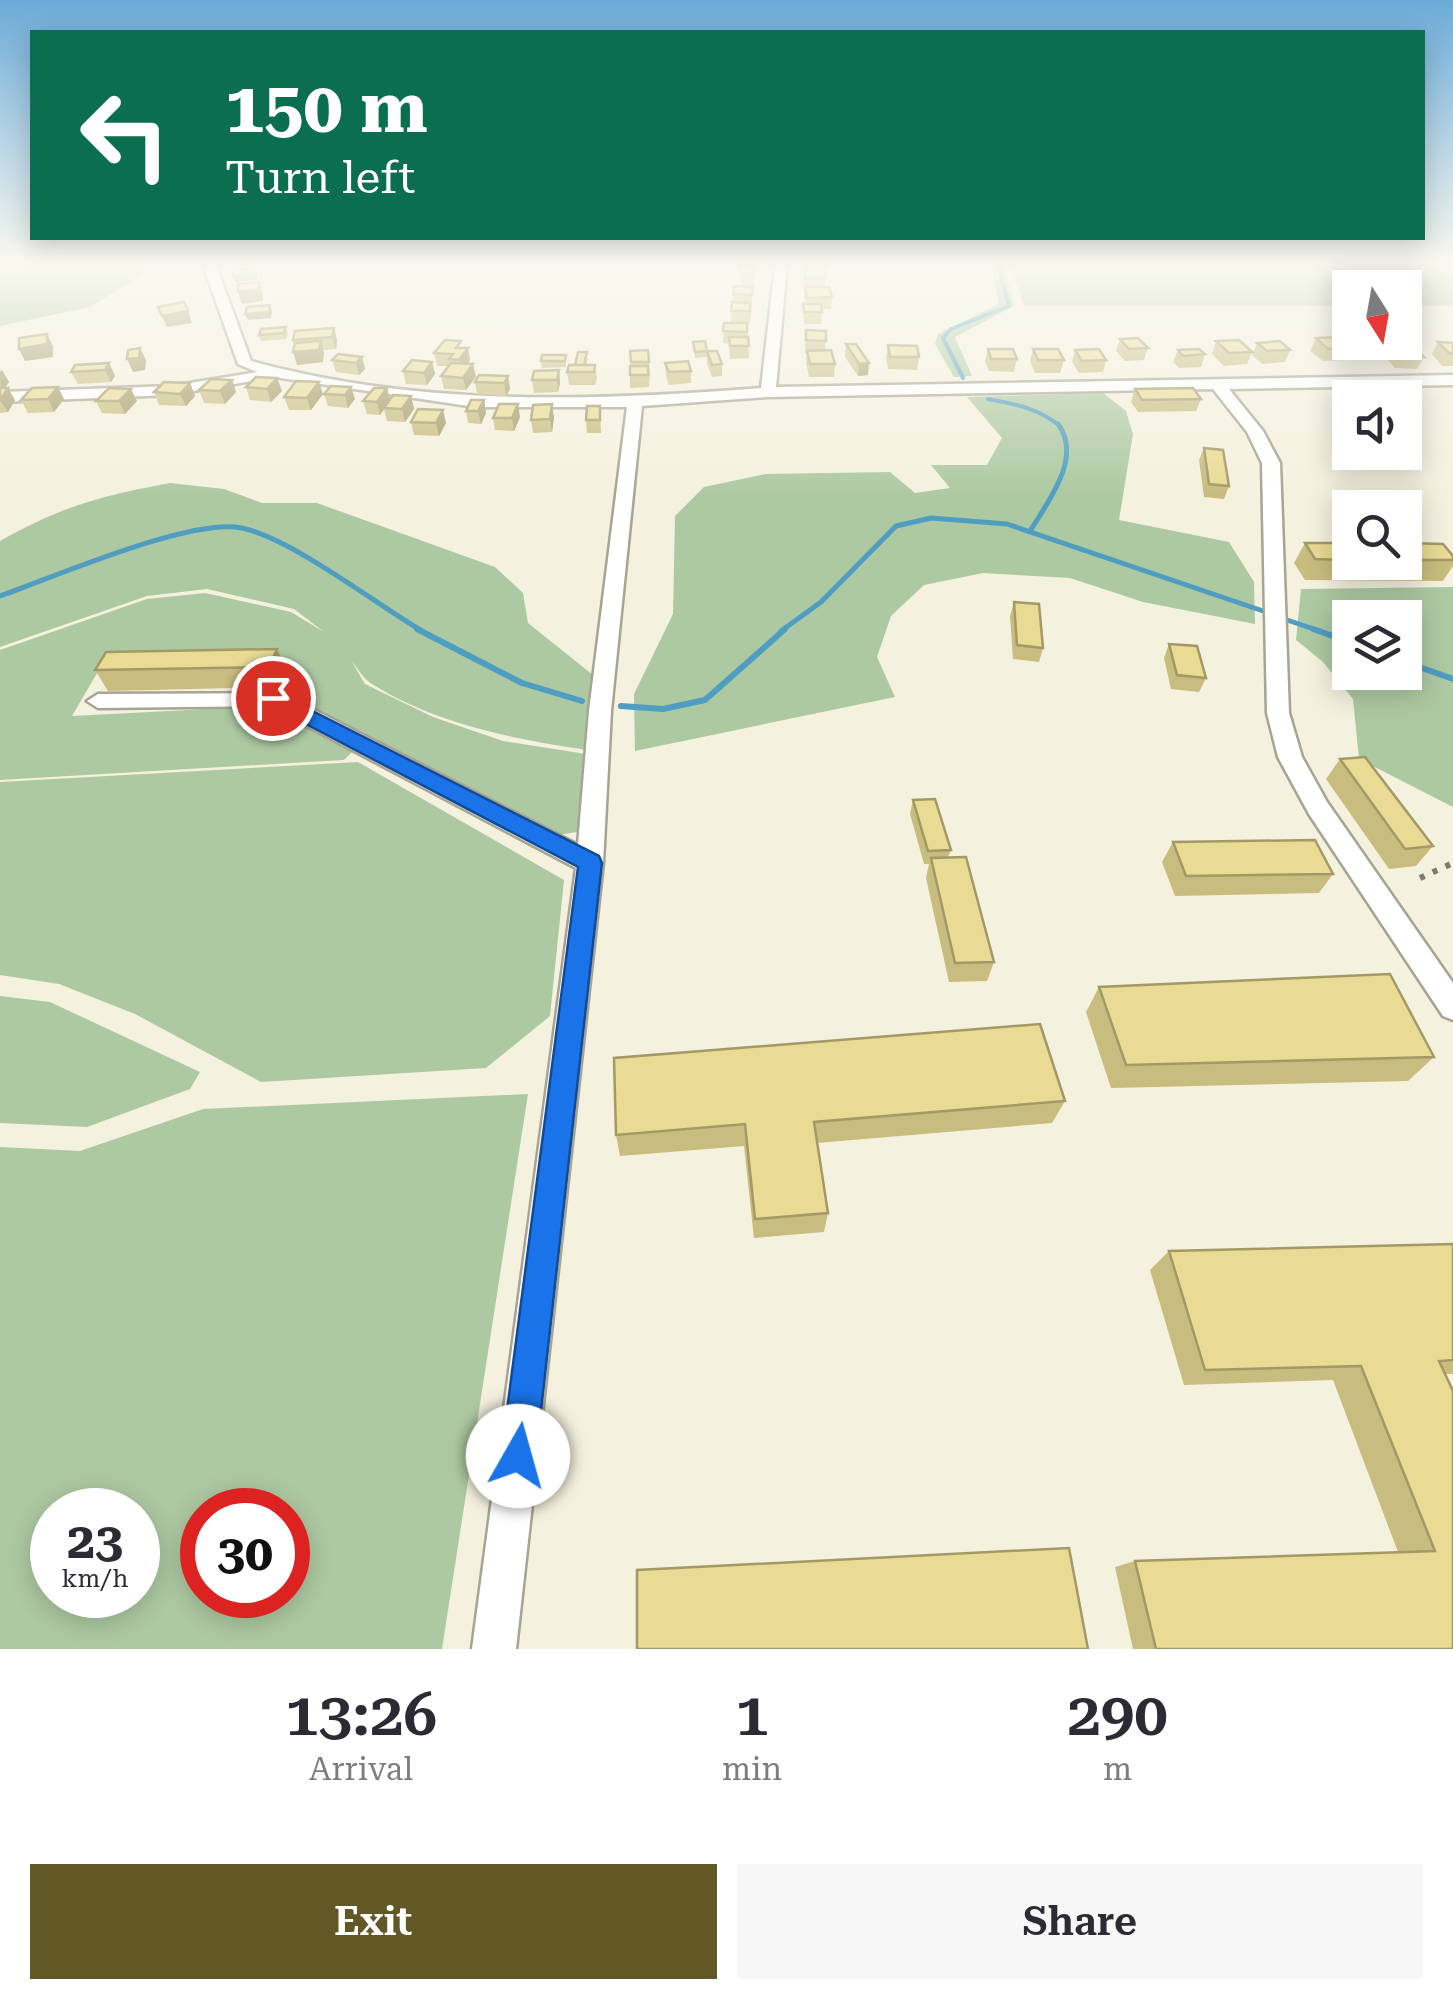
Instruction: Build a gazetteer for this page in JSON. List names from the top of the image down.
{
  "north": "bottom",
  "page": {
    "turn": ["150 m", "Turn left"],
    "speed": "23 km/h",
    "limit": "30",
    "eta": [
      "13:26",
      "Arrival",
      "1",
      "min",
      "290",
      "m"
    ],
    "buttons": ["Exit", "Share"]
  }
}
